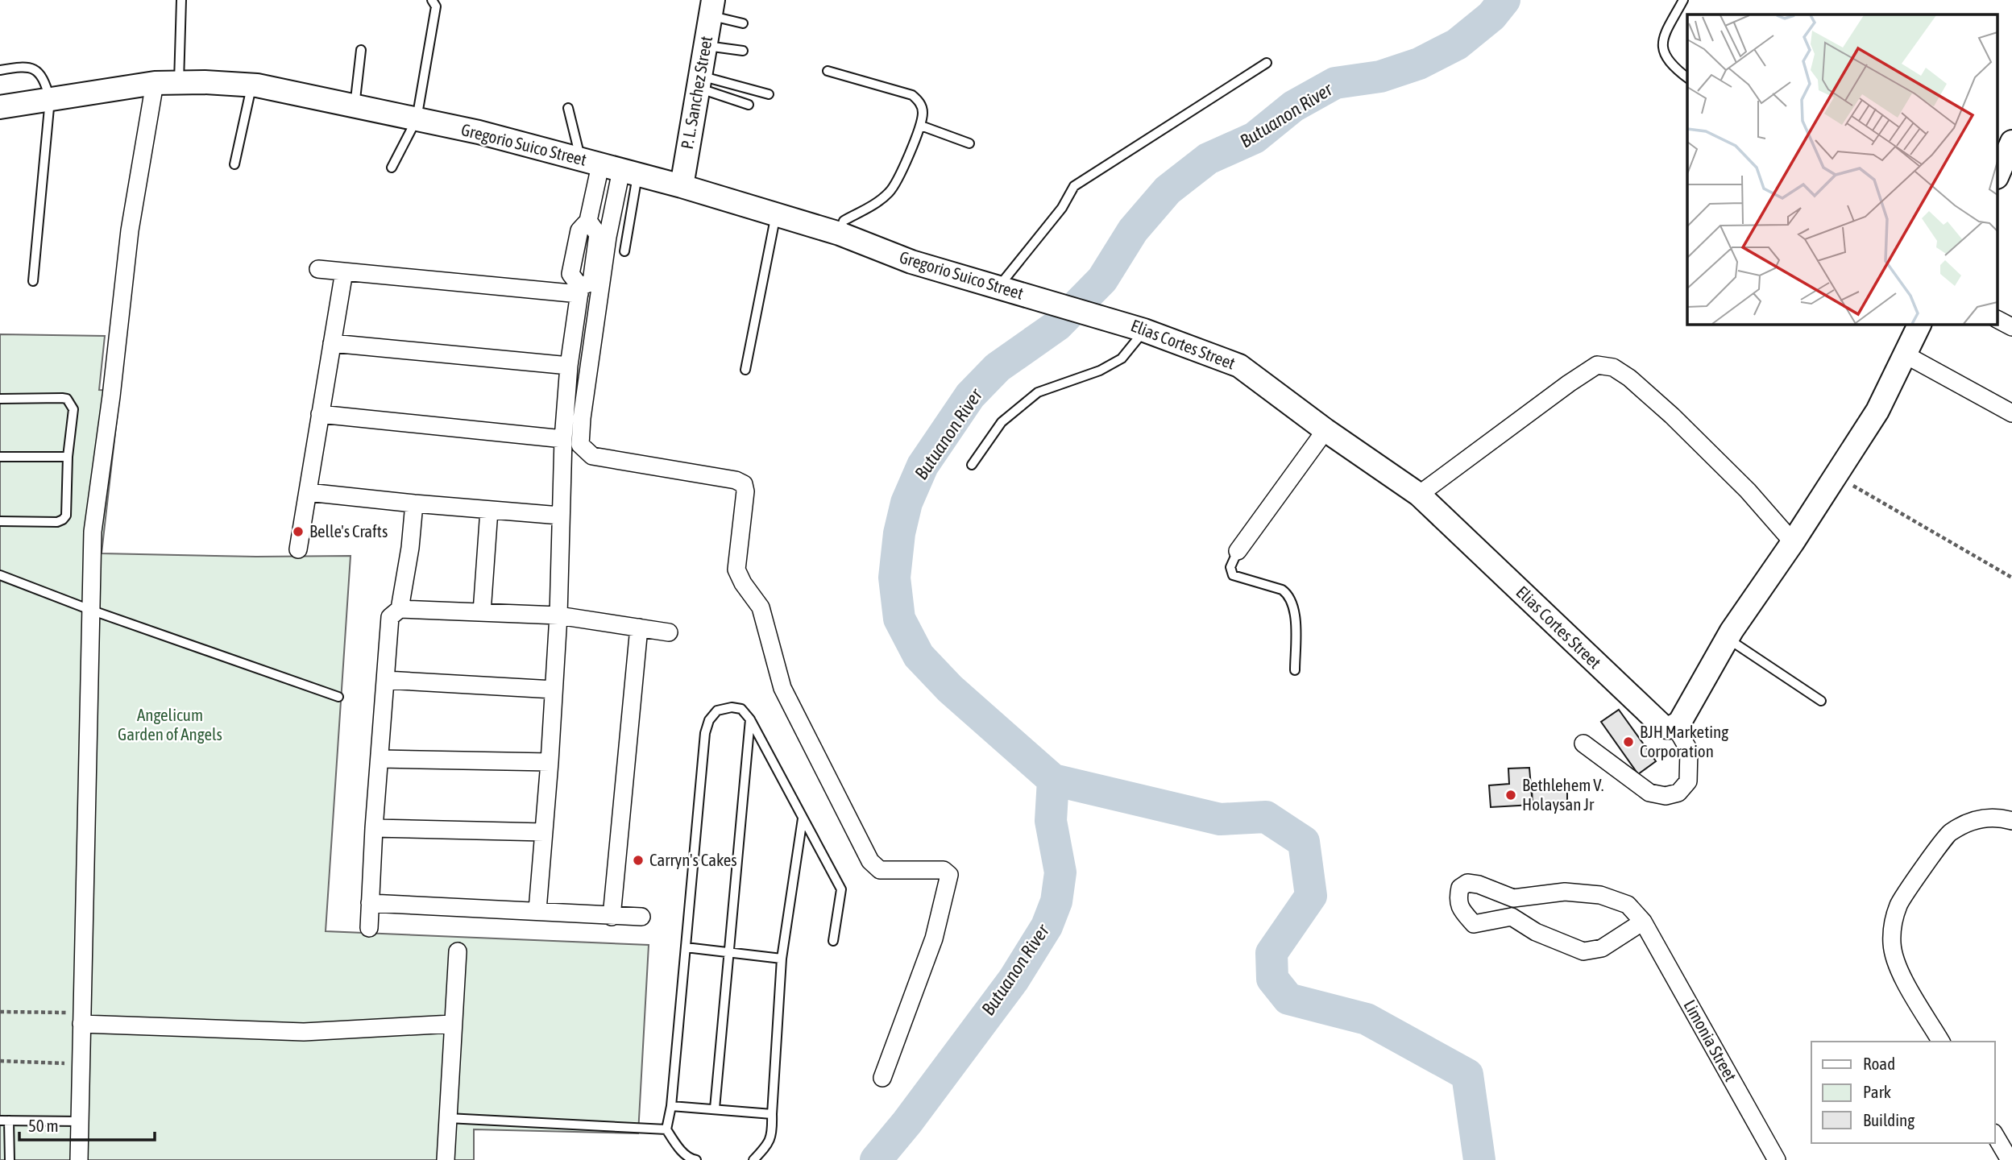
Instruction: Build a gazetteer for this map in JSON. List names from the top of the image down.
{
  "streets": {
    "street": [
      "P. L. Sanchez Street",
      "Gregorio Suico Street",
      "Elias Cortes Street",
      "Limonia Street"
    ]
  },
  "crossings": [
    ["P. L. Sanchez Street", "Gregorio Suico Street"],
    ["Gregorio Suico Street", "Elias Cortes Street"]
  ],
  "water": ["Butuanon River"],
  "parks": ["Angelicum Garden of Angels"],
  "places": [
    "Belle's Crafts",
    "BJH Marketing Corporation",
    "Bethlehem V. Holaysan Jr",
    "Carryn's Cakes"
  ],
  "legend": ["Road", "Park", "Building"],
  "scale_bar": "50 m"
}
